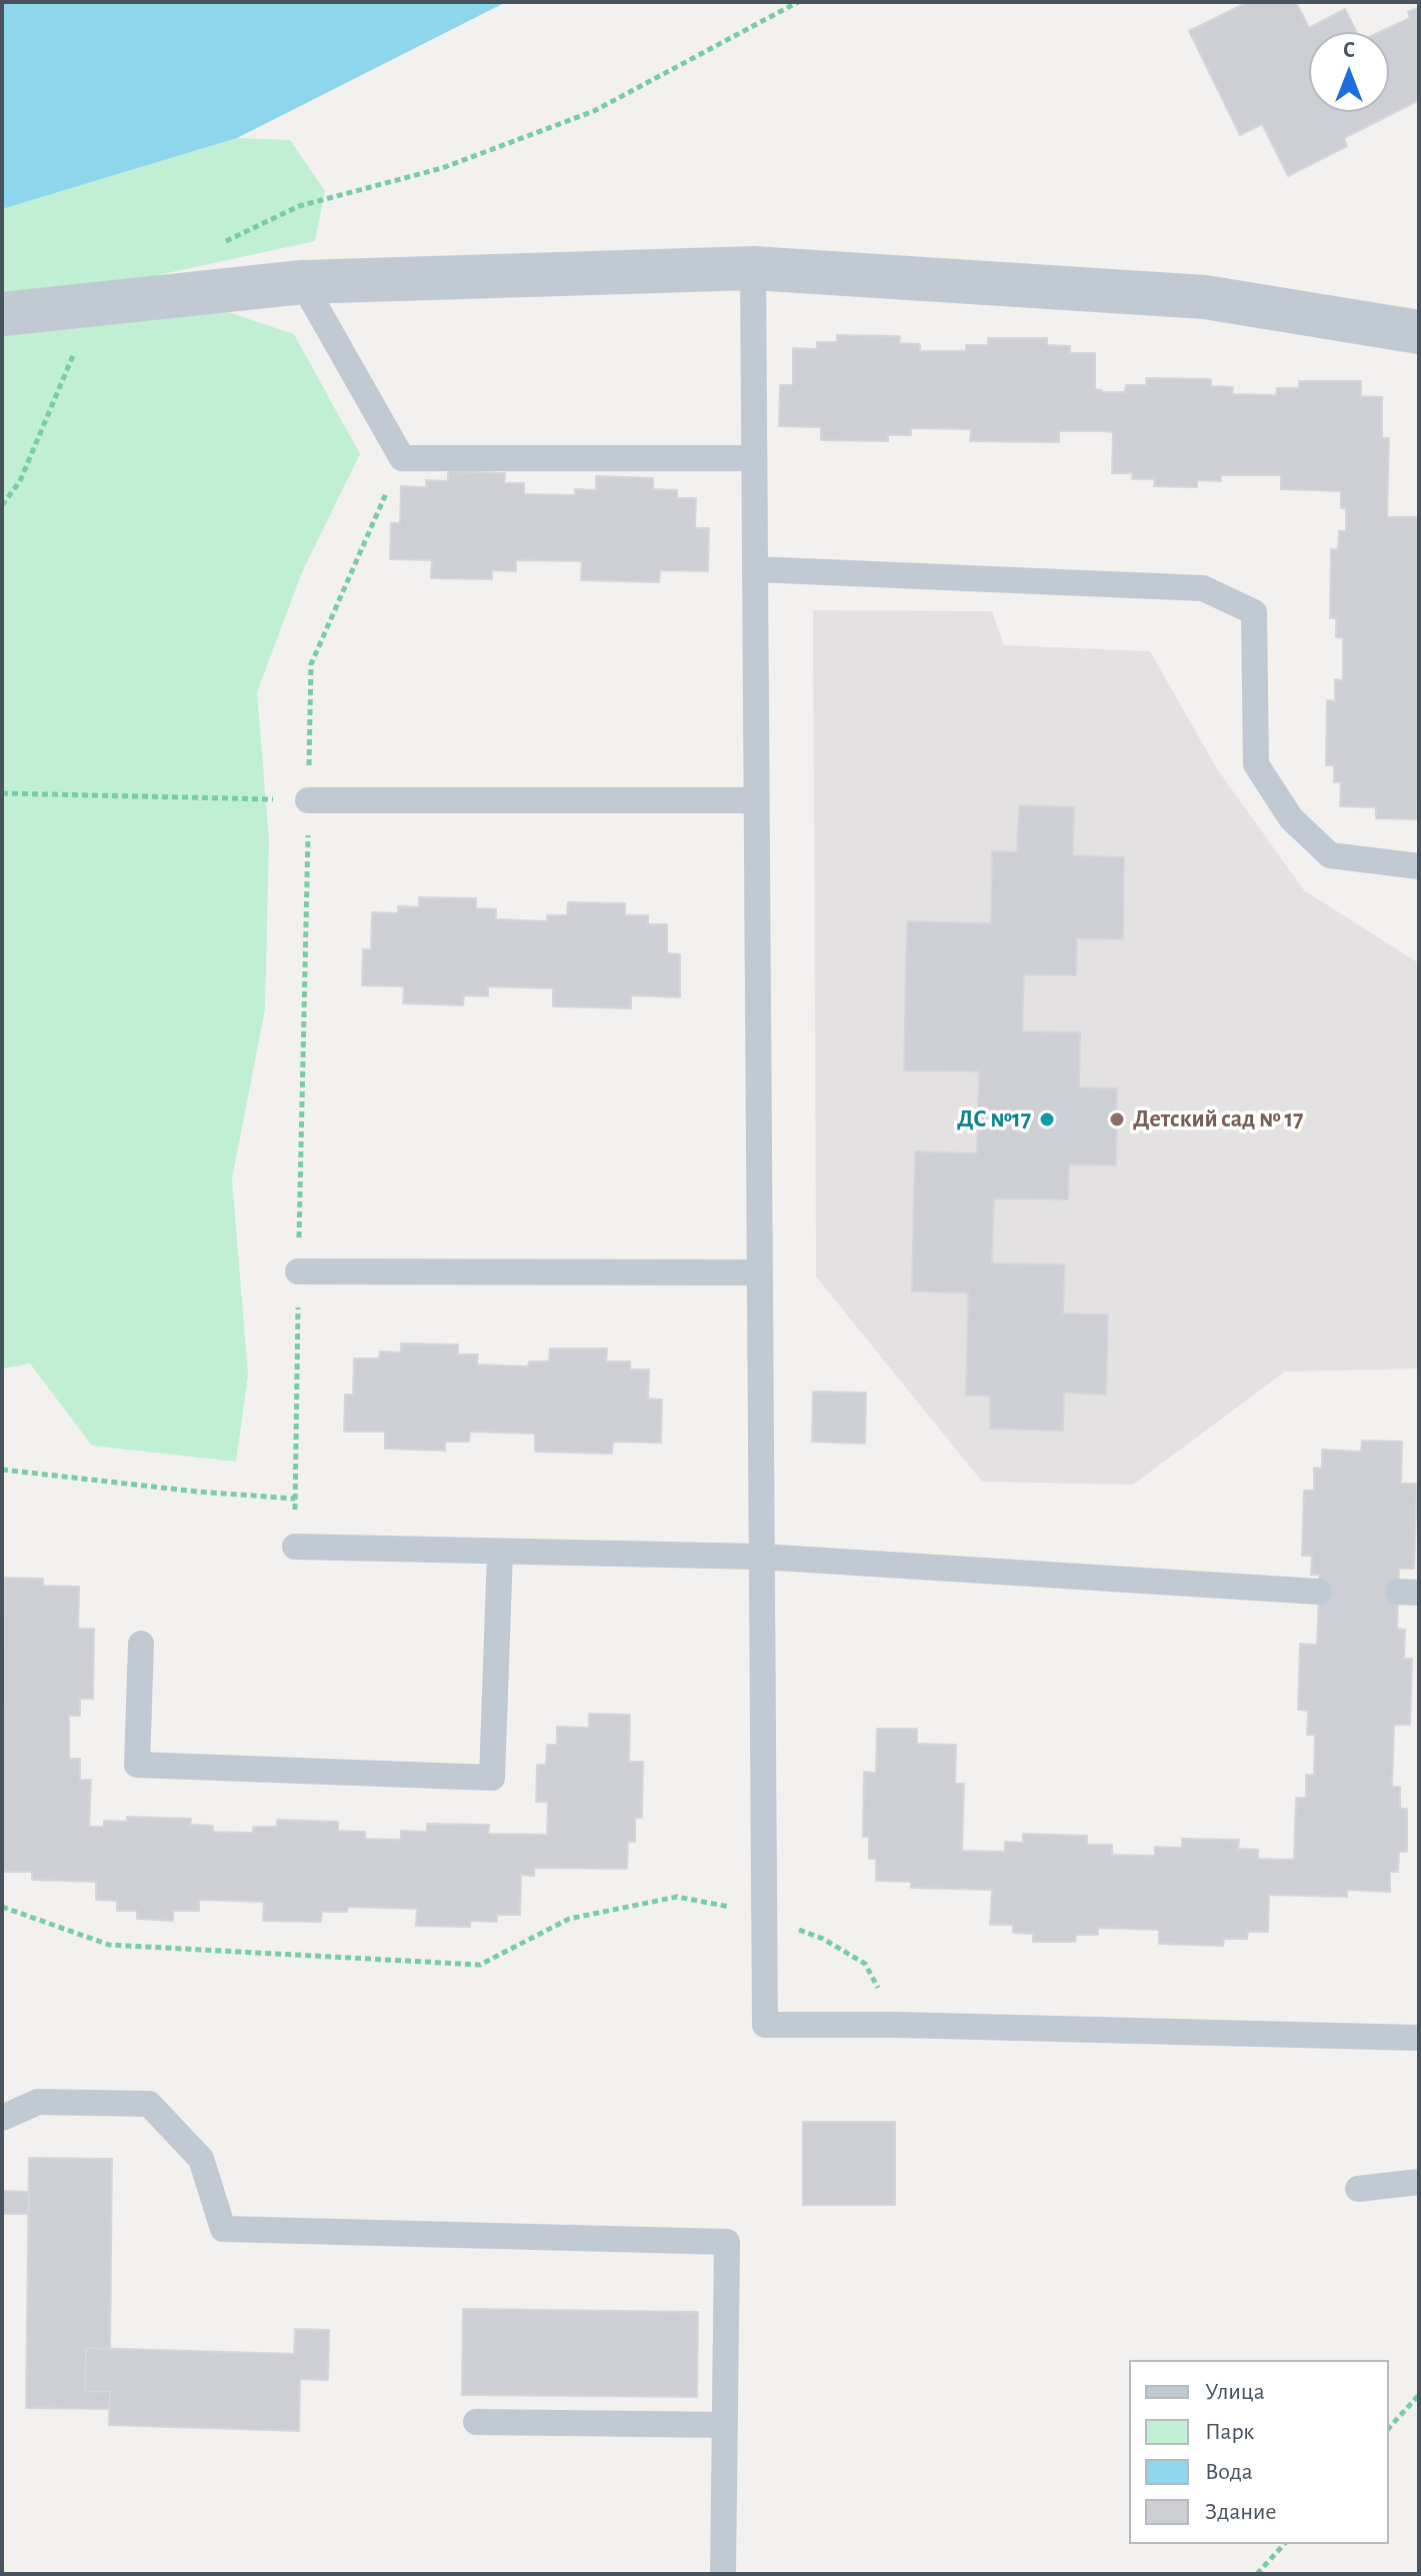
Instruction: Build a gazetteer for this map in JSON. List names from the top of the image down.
{
  "places": ["ДС №17", "Детский сад № 17"],
  "legend": [
    "Улица",
    "Парк",
    "Вода",
    "Здание"
  ],
  "north": "top"
}
